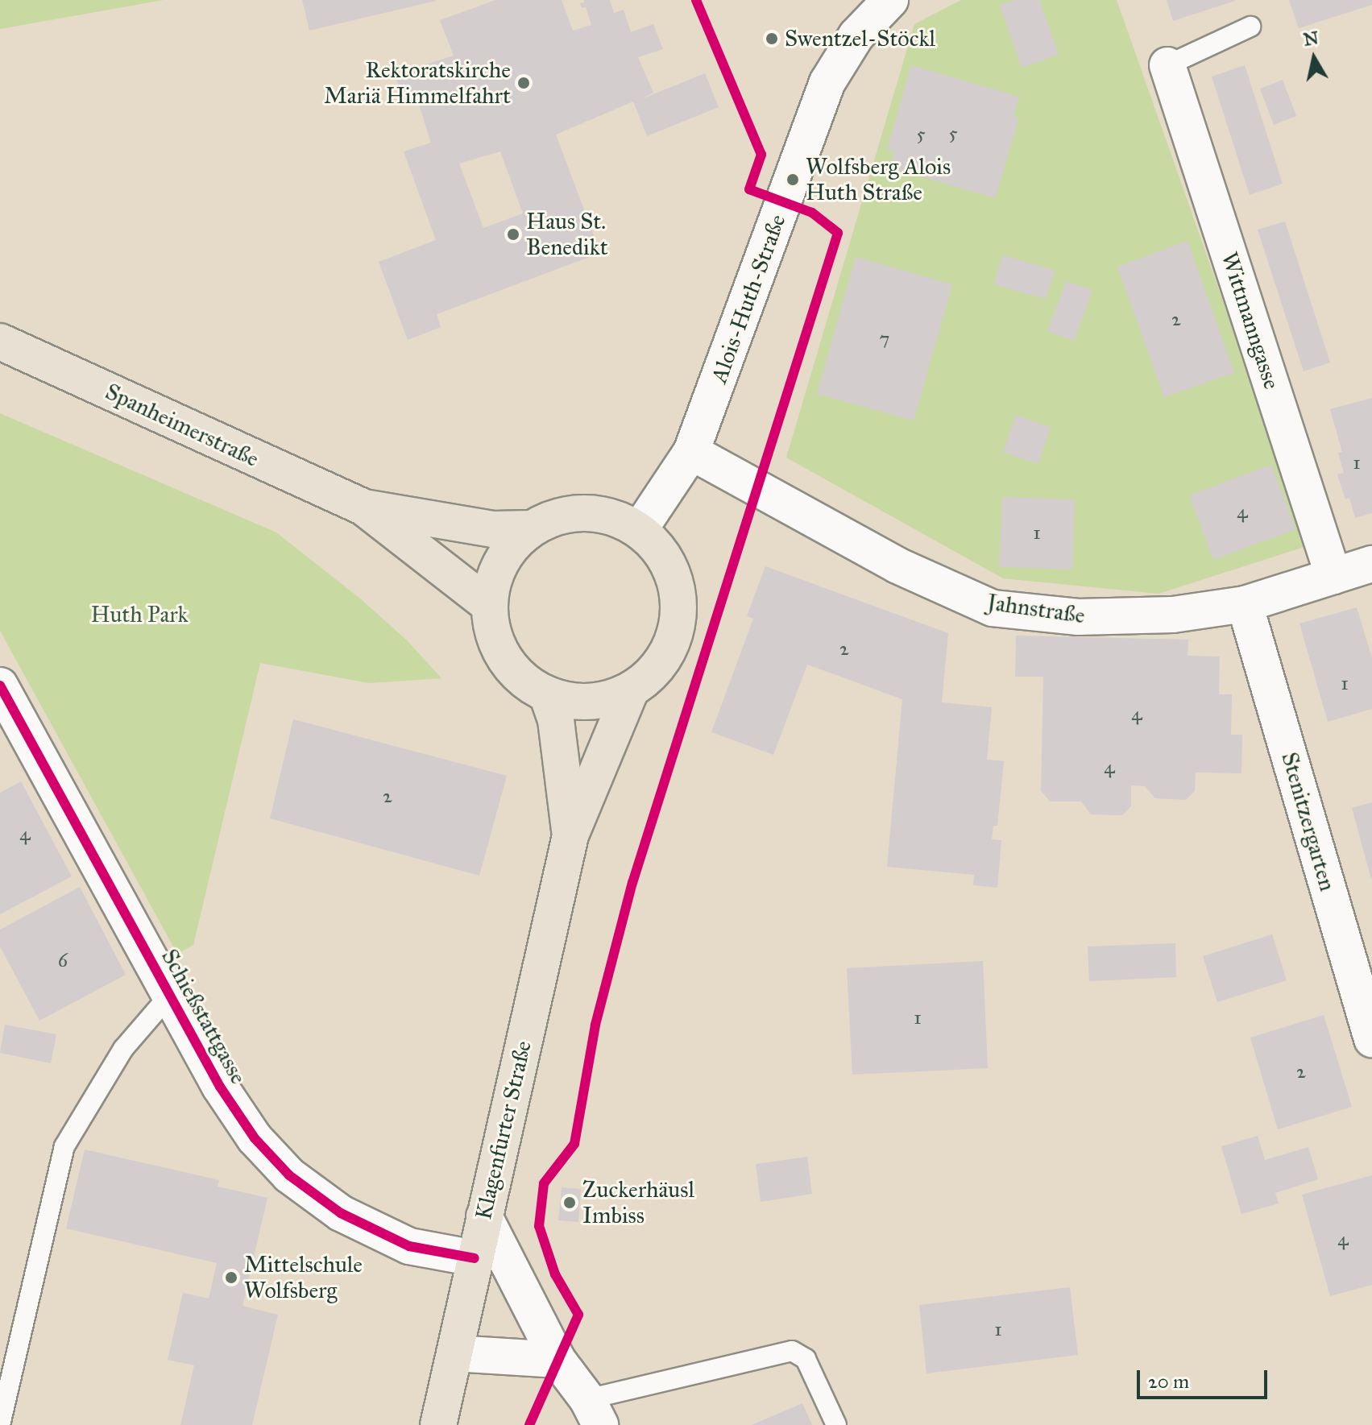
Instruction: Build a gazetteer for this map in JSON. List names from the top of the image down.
{
  "streets": {
    "main road": ["Spanheimerstraße", "Klagenfurter Straße"],
    "street": [
      "Alois-Huth-Straße",
      "Wittmanngasse",
      "Jahnstraße",
      "Stenitzergarten",
      "Schießstattgasse"
    ]
  },
  "crossings": [
    ["Alois-Huth-Straße", "Spanheimerstraße"],
    ["Alois-Huth-Straße", "Jahnstraße"],
    ["Alois-Huth-Straße", "Klagenfurter Straße"],
    ["Wittmanngasse", "Jahnstraße"],
    ["Spanheimerstraße", "Klagenfurter Straße"],
    ["Jahnstraße", "Stenitzergarten"],
    ["Schießstattgasse", "Klagenfurter Straße"]
  ],
  "parks": ["Huth Park"],
  "places": [
    "Swentzel-Stöckl",
    "Rektoratskirche Mariä Himmelfahrt",
    "Wolfsberg Alois Huth Straße",
    "Haus St. Benedikt",
    "Zuckerhäusl Imbiss",
    "Mittelschule Wolfsberg"
  ],
  "house_numbers": [
    "5",
    "5",
    "2",
    "7",
    "1",
    "4",
    "1",
    "2",
    "1",
    "4",
    "4",
    "2",
    "4",
    "6",
    "1",
    "2",
    "4",
    "1"
  ],
  "scale_bar": "20 m",
  "north": "top"
}
